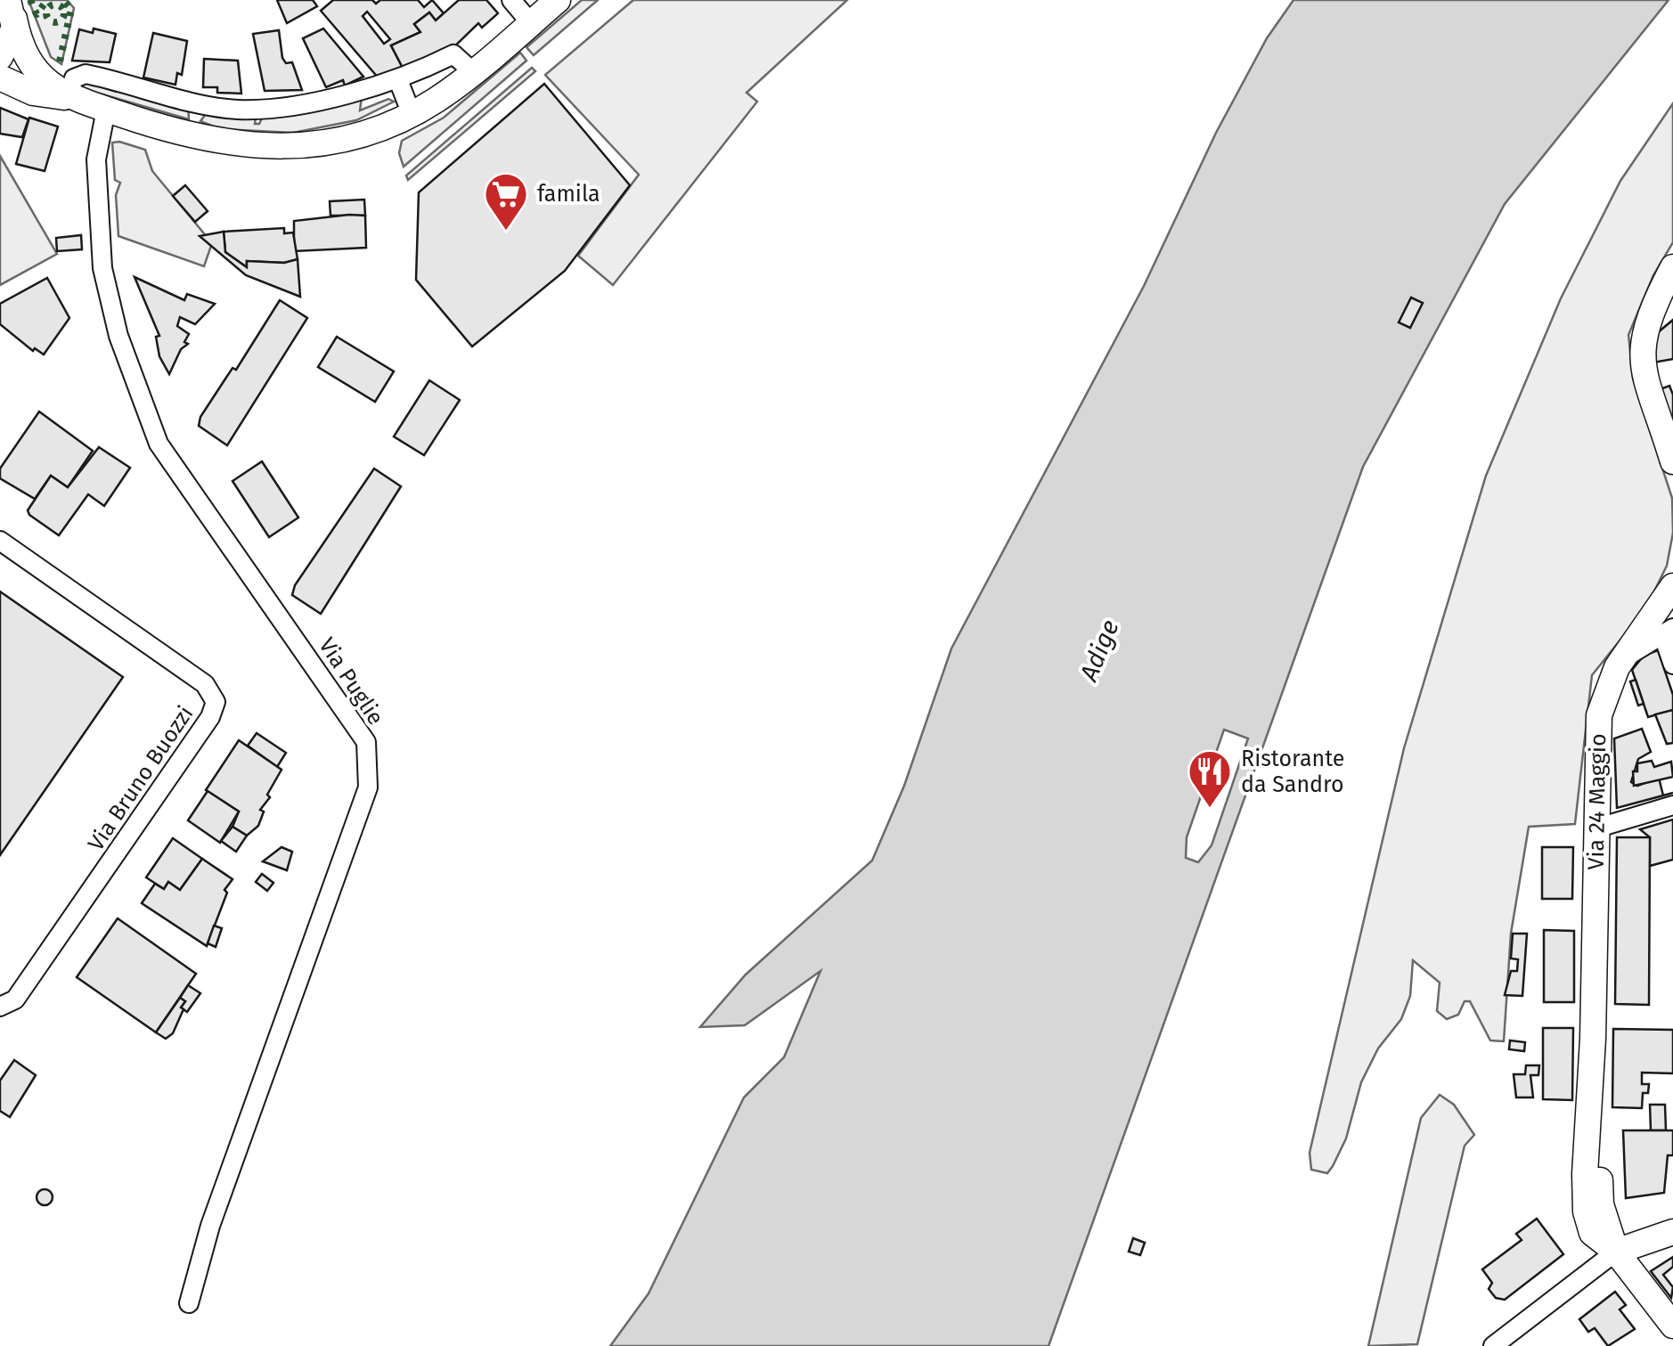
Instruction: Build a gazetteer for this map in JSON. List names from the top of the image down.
{
  "streets": {
    "street": ["Via Puglie", "Via Bruno Buozzi", "Via 24 Maggio"]
  },
  "water": ["Adige"],
  "places": {
    "supermarket": ["famila"],
    "restaurant": ["Ristorante da Sandro"]
  }
}
